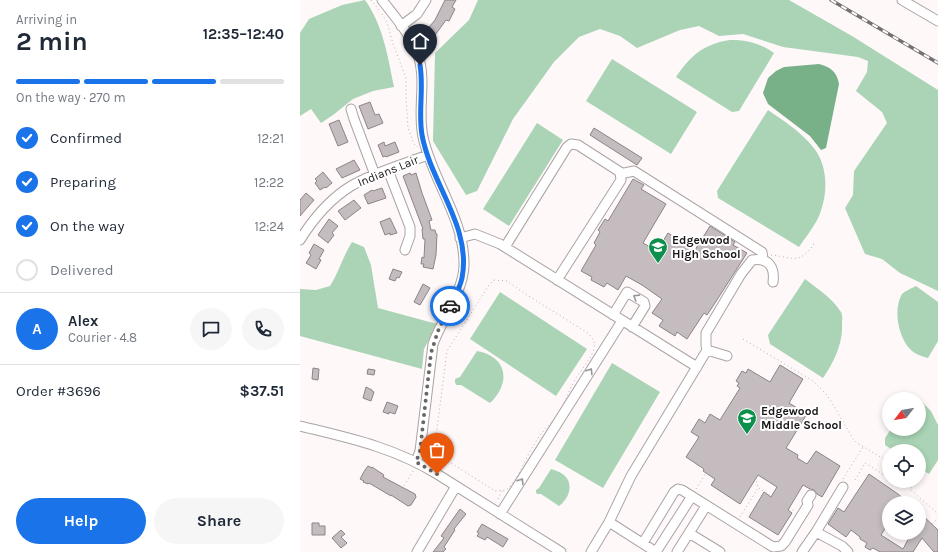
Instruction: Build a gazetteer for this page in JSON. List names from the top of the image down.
{
  "streets": {
    "street": ["Indians Lair"]
  },
  "places": {
    "school or university": ["Edgewood High School", "Edgewood Middle School"]
  },
  "north": "bottom left",
  "page": {
    "heading": ["2 min", "Arriving in", "12:35–12:40"],
    "panel": [
      "Alex",
      "Courier · 4.8",
      "Order #3696",
      "$37.51"
    ],
    "bar": "On the way · 270 m",
    "list": [
      ["Confirmed", "12:21"],
      ["Preparing", "12:22"],
      ["On the way", "12:24"],
      "Delivered"
    ],
    "round": "A",
    "buttons": ["Help", "Share"]
  }
}
